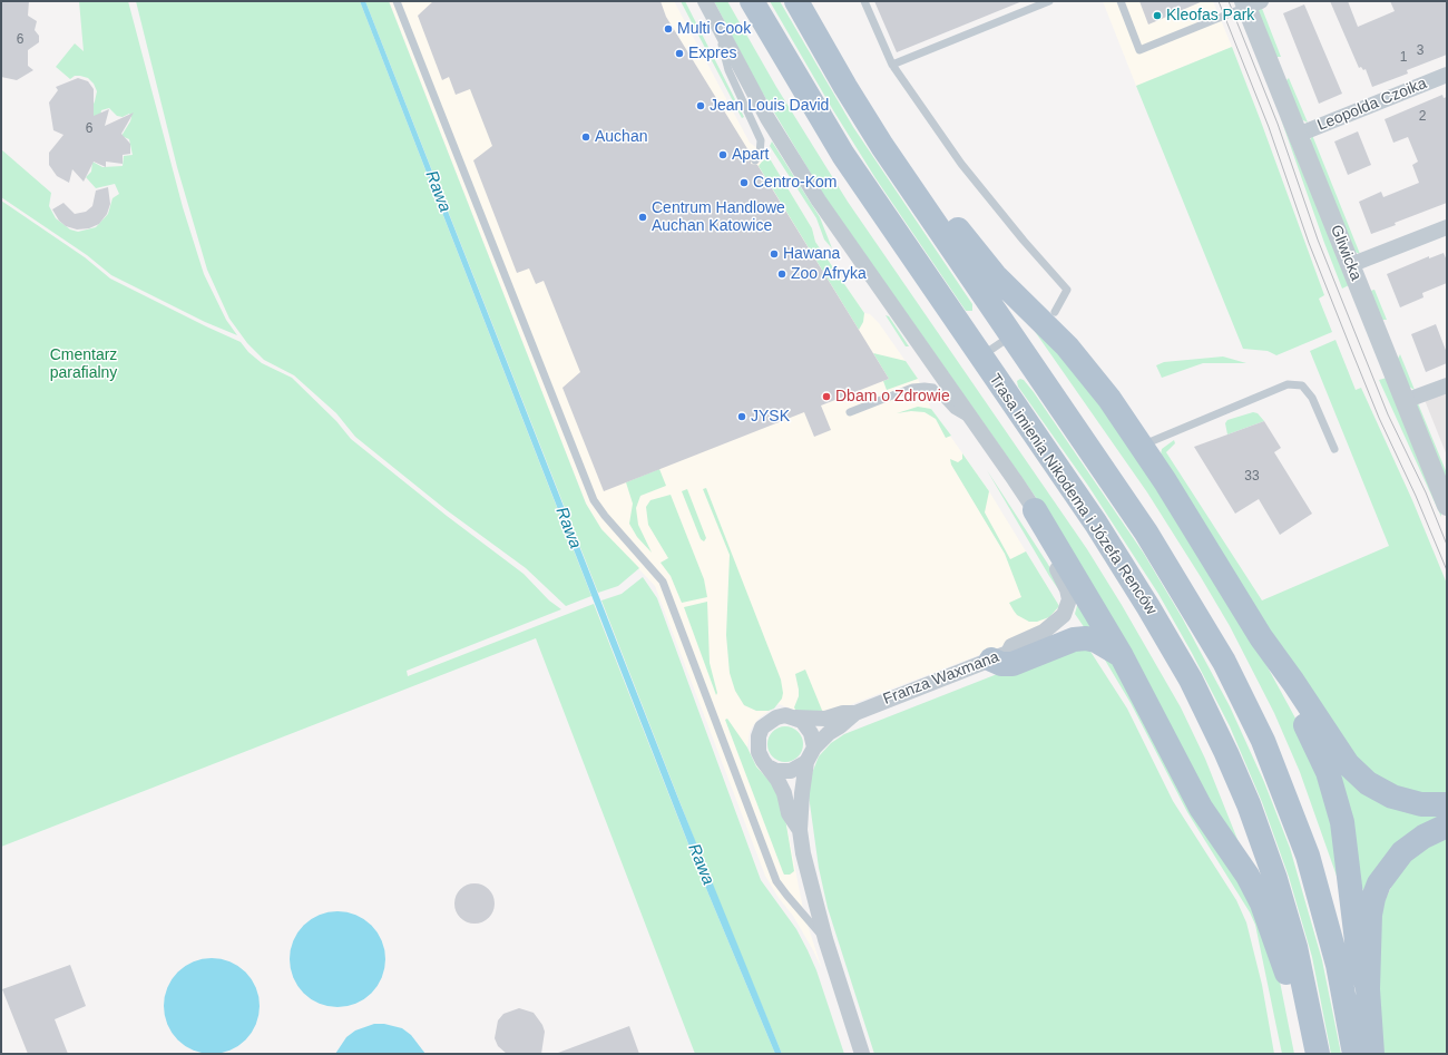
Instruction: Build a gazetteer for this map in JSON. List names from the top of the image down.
{
  "streets": {
    "main road": ["Trasa imienia Nikodema i Józefa Renców"],
    "street": ["Leopolda Czoika", "Gliwicka", "Franza Waxmana"]
  },
  "crossings": [
    ["Leopolda Czoika", "Gliwicka"]
  ],
  "water": ["Rawa"],
  "parks": ["Cmentarz parafialny"],
  "places": [
    "Kleofas Park",
    "Multi Cook",
    "Expres",
    "Jean Louis David",
    "Auchan",
    "Apart",
    "Centro-Kom",
    "Centrum Handlowe Auchan Katowice",
    "Hawana",
    "Zoo Afryka",
    "Dbam o Zdrowie",
    "JYSK"
  ],
  "house_numbers": [
    "6",
    "3",
    "1",
    "2",
    "6",
    "33"
  ]
}
